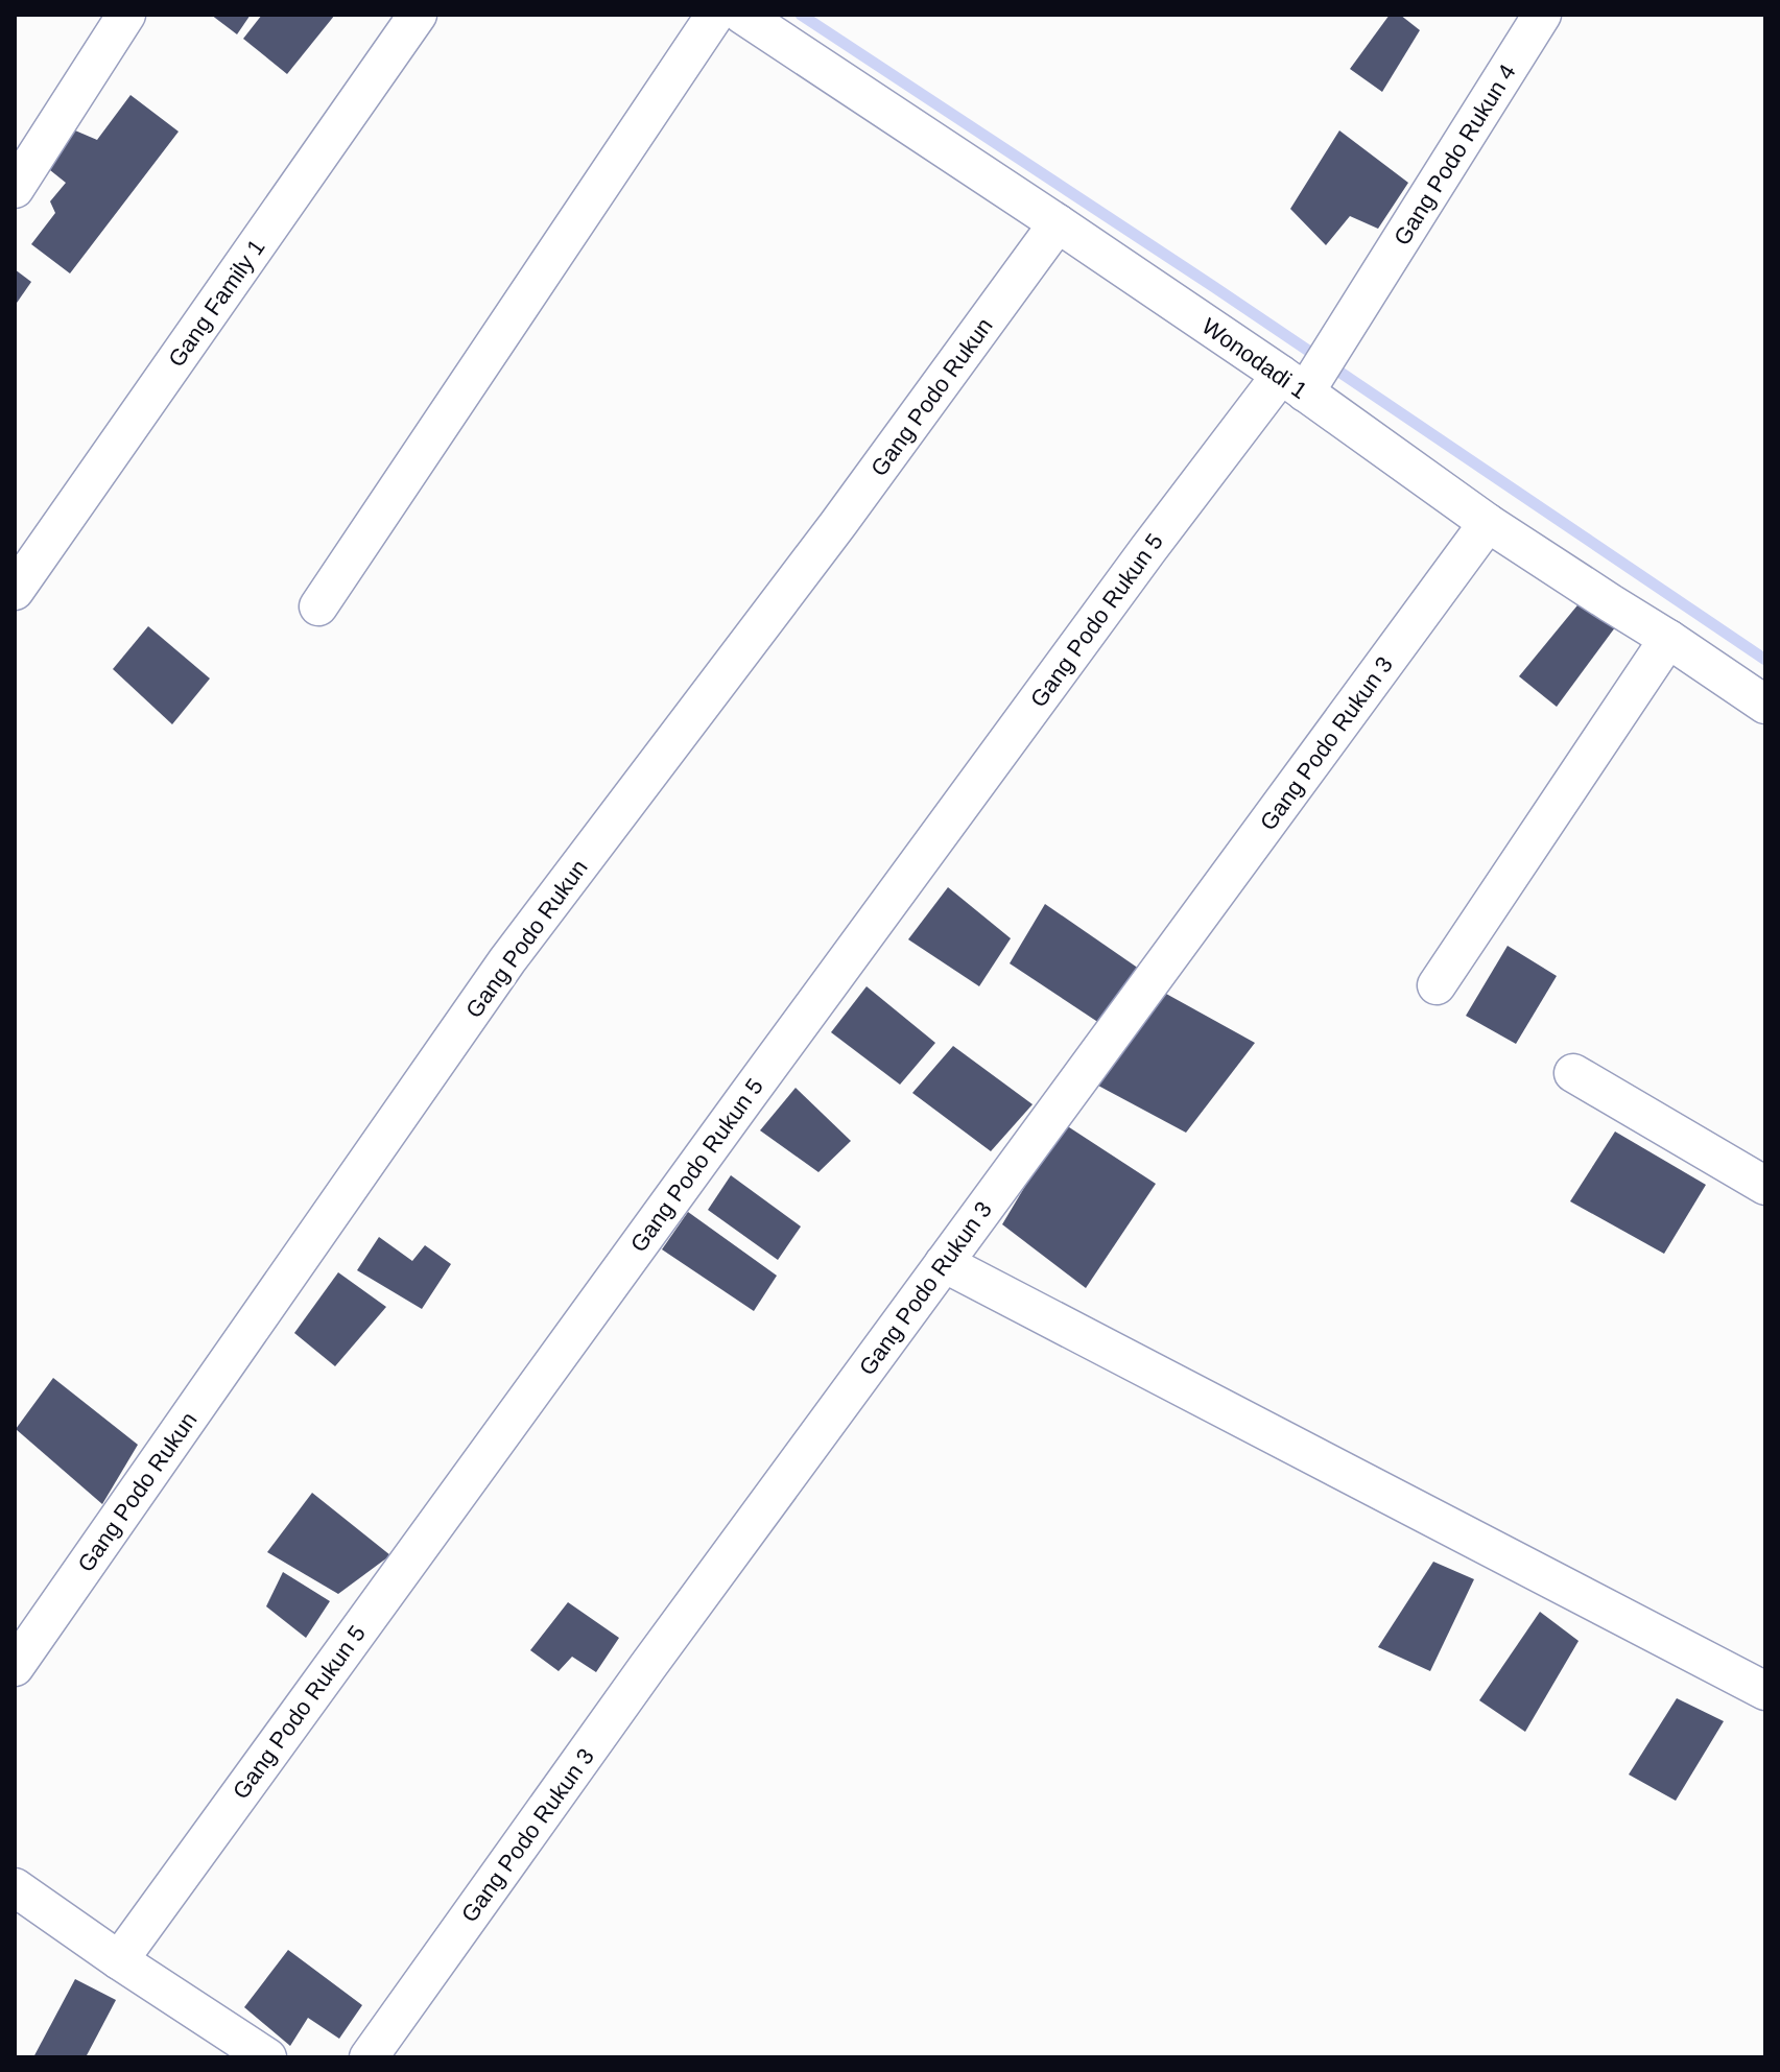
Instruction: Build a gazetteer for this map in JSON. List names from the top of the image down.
{
  "streets": {
    "street": [
      "Gang Podo Rukun 4",
      "Gang Family 1",
      "Wonodadi 1",
      "Gang Podo Rukun",
      "Gang Podo Rukun 5",
      "Gang Podo Rukun 3"
    ]
  },
  "crossings": [
    ["Gang Podo Rukun 4", "Wonodadi 1"],
    ["Gang Podo Rukun 4", "Gang Podo Rukun 5"],
    ["Wonodadi 1", "Gang Podo Rukun"],
    ["Wonodadi 1", "Gang Podo Rukun 5"],
    ["Wonodadi 1", "Gang Podo Rukun 3"]
  ]
}
